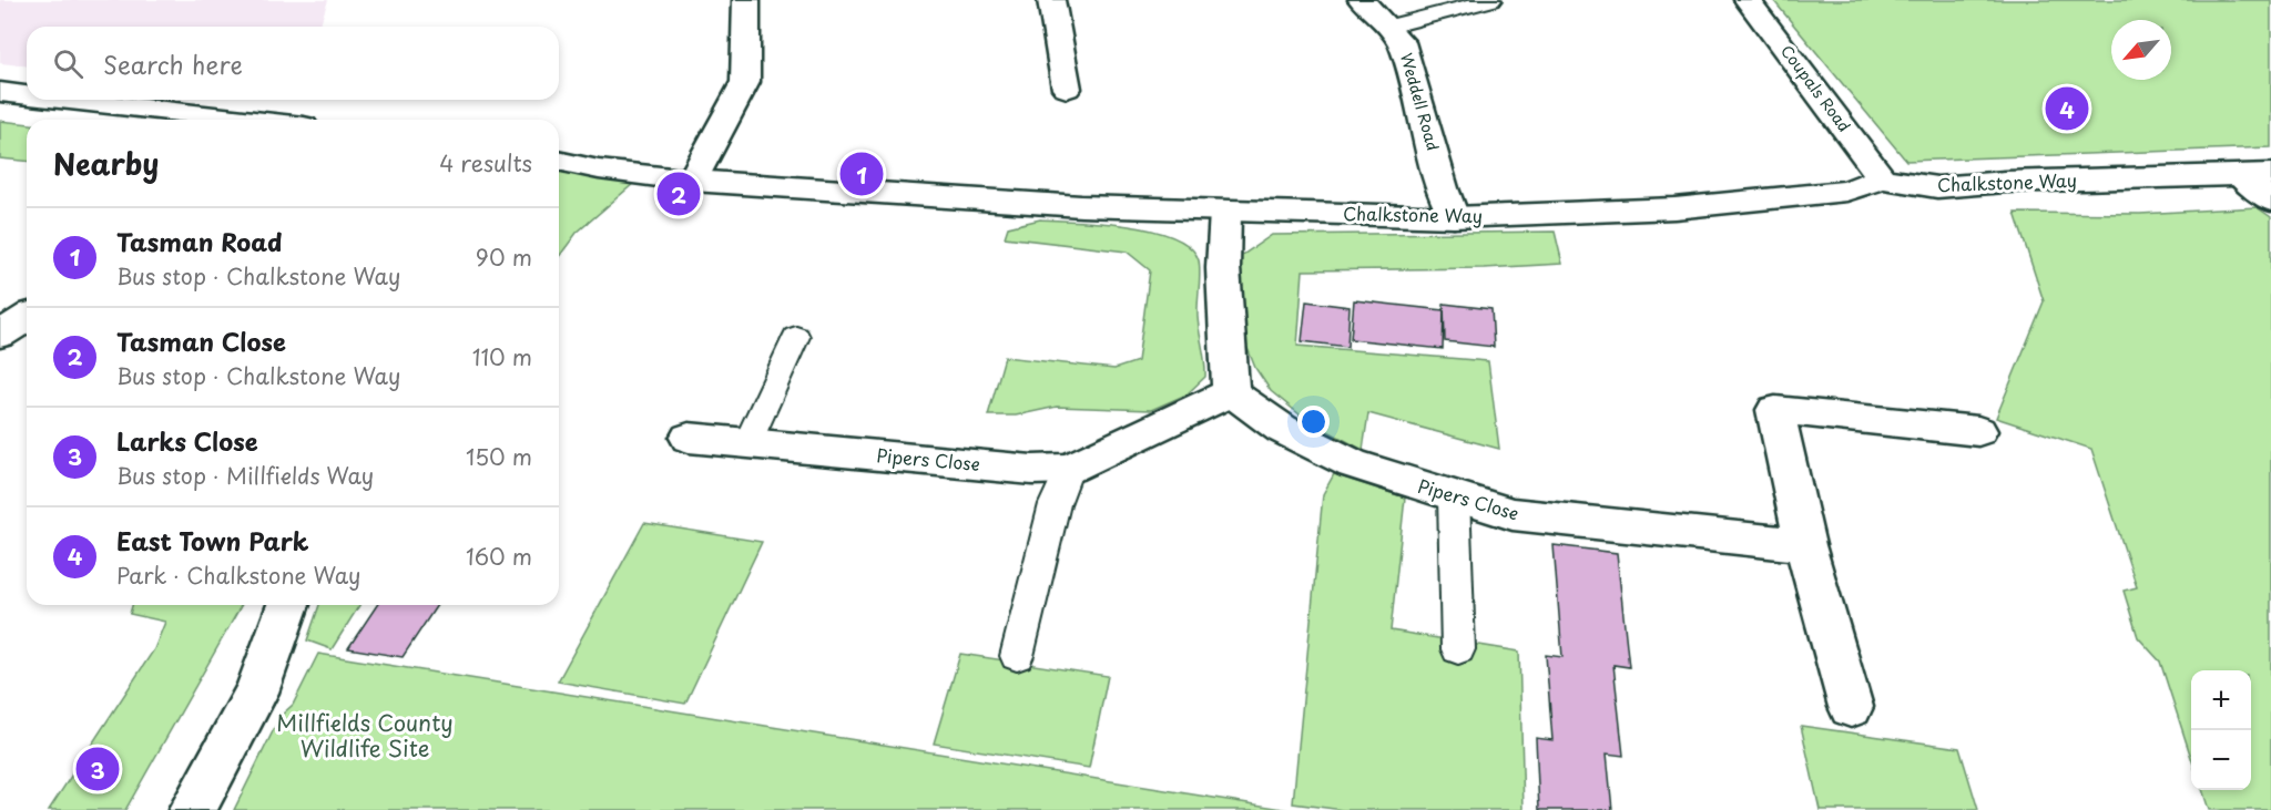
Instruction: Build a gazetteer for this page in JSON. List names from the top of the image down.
{
  "streets": {
    "street": [
      "Coupals Road",
      "Weddell Road",
      "Chalkstone Way",
      "Pipers Close"
    ]
  },
  "crossings": [
    ["Coupals Road", "Chalkstone Way"],
    ["Weddell Road", "Chalkstone Way"]
  ],
  "parks": ["Millfields County Wildlife Site"],
  "north": "bottom left",
  "page": {
    "search": "Search here",
    "pins": [
      "4",
      "1",
      "2",
      "3"
    ],
    "heading": ["Nearby", "4 results"],
    "list": [
      {
        "mark": "1",
        "name": "Tasman Road",
        "note": "Bus stop · Chalkstone Way",
        "value": "90 m"
      },
      {
        "mark": "2",
        "name": "Tasman Close",
        "note": "Bus stop · Chalkstone Way",
        "value": "110 m"
      },
      {
        "mark": "3",
        "name": "Larks Close",
        "note": "Bus stop · Millfields Way",
        "value": "150 m"
      },
      {
        "mark": "4",
        "name": "East Town Park",
        "note": "Park · Chalkstone Way",
        "value": "160 m"
      }
    ],
    "map_buttons": ["+", "−"]
  }
}
